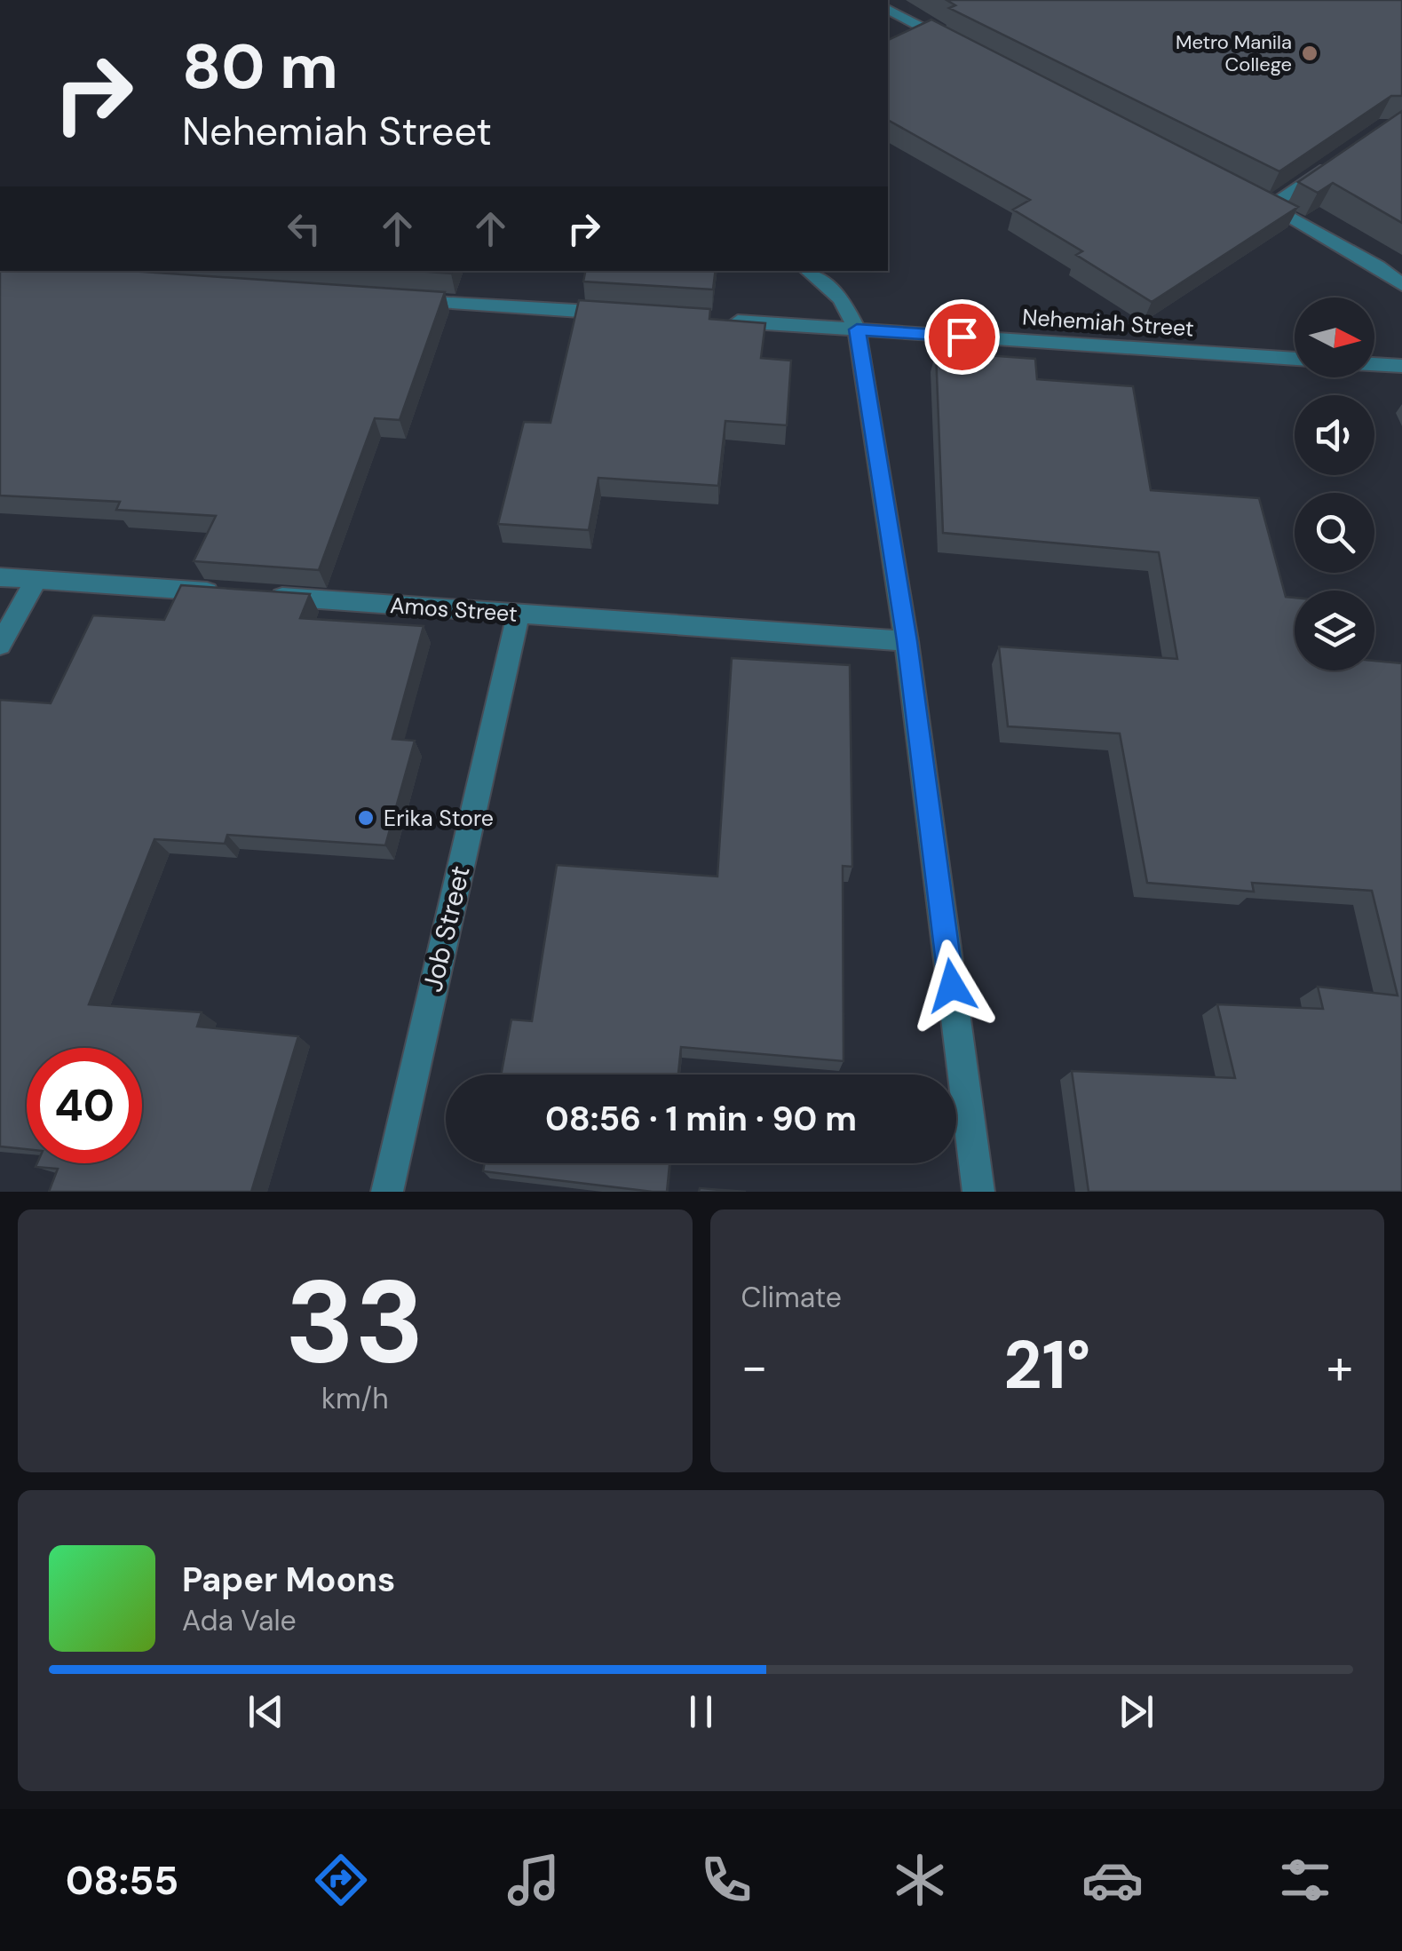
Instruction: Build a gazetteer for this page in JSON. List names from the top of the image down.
{
  "streets": {
    "street": ["Nehemiah Street", "Amos Street", "Job Street"]
  },
  "crossings": [
    ["Amos Street", "Job Street"]
  ],
  "places": ["Metro Manila College", "Erika Store"],
  "north": "right",
  "page": {
    "turn": ["80 m", "Nehemiah Street"],
    "limit": "40",
    "trip": "08:56 · 1 min · 90 m",
    "tile": [
      ["33", "km/h"],
      "Climate"
    ],
    "heat": ["−", "21°", "+"],
    "song": ["Paper Moons", "Ada Vale"],
    "tabs": "08:55"
  }
}
